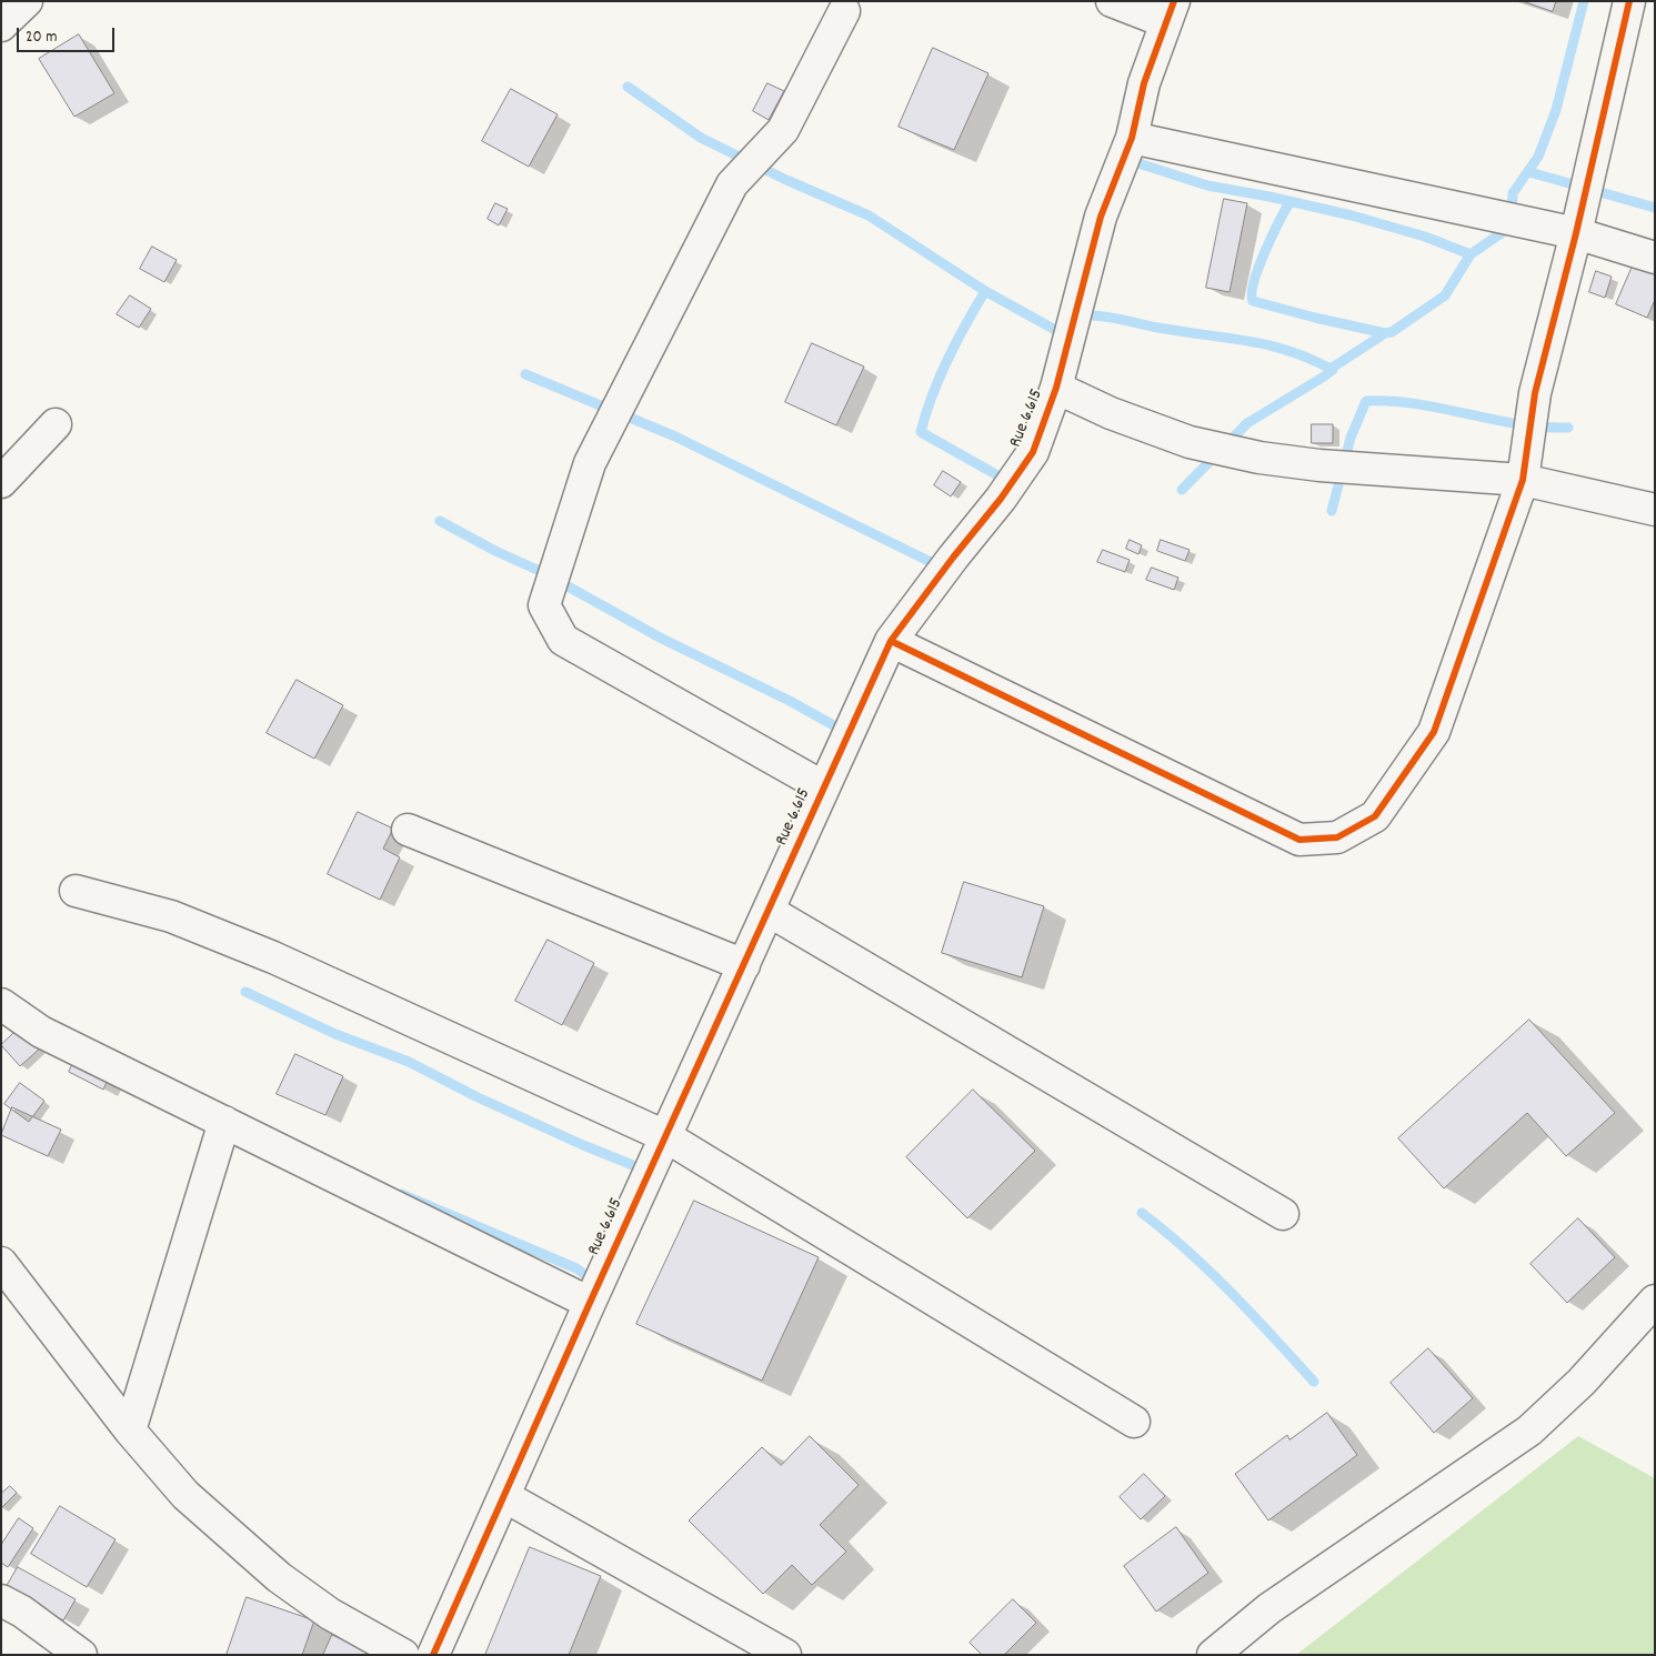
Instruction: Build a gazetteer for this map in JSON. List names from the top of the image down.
{
  "streets": {
    "street": ["Rue 6.615"]
  },
  "scale_bar": "20 m"
}
